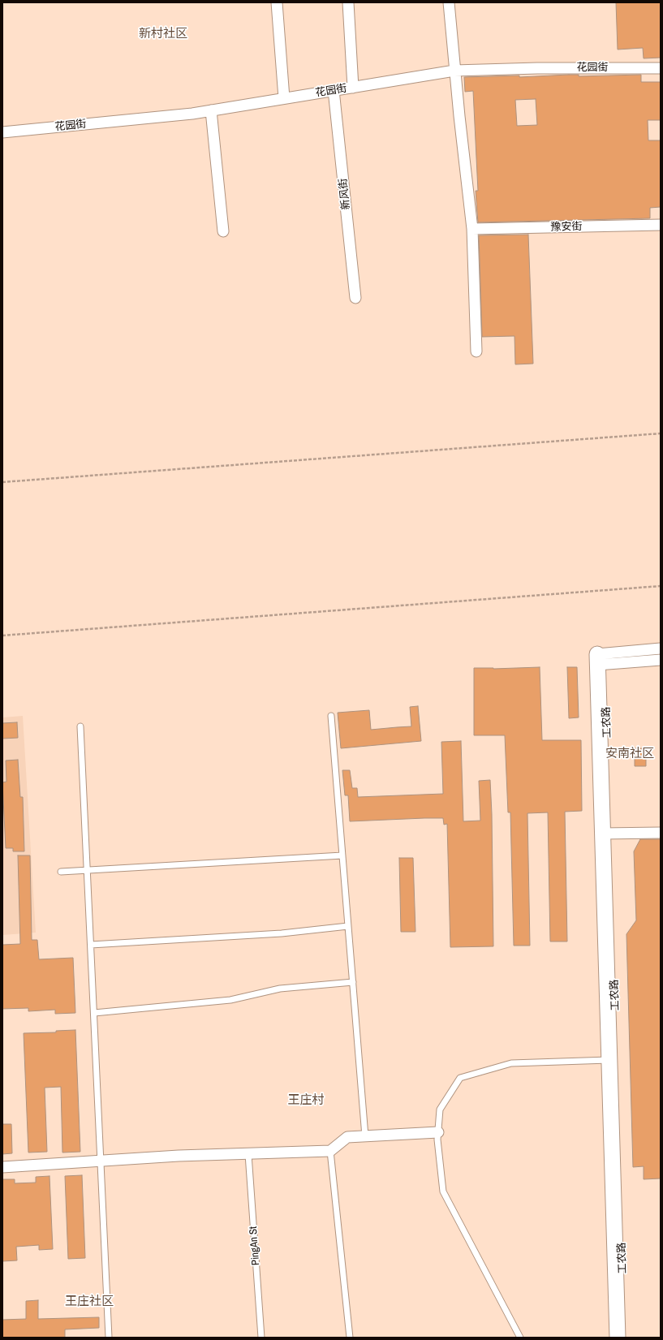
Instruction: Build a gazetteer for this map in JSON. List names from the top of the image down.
{
  "streets": {
    "street": [
      "花园街",
      "新风街",
      "豫安街",
      "工农路"
    ],
    "lane": ["PingAn St"]
  },
  "crossings": [
    ["花园街", "新风街"]
  ],
  "districts": [
    "新村社区",
    "安南社区",
    "王庄村",
    "王庄社区"
  ]
}
